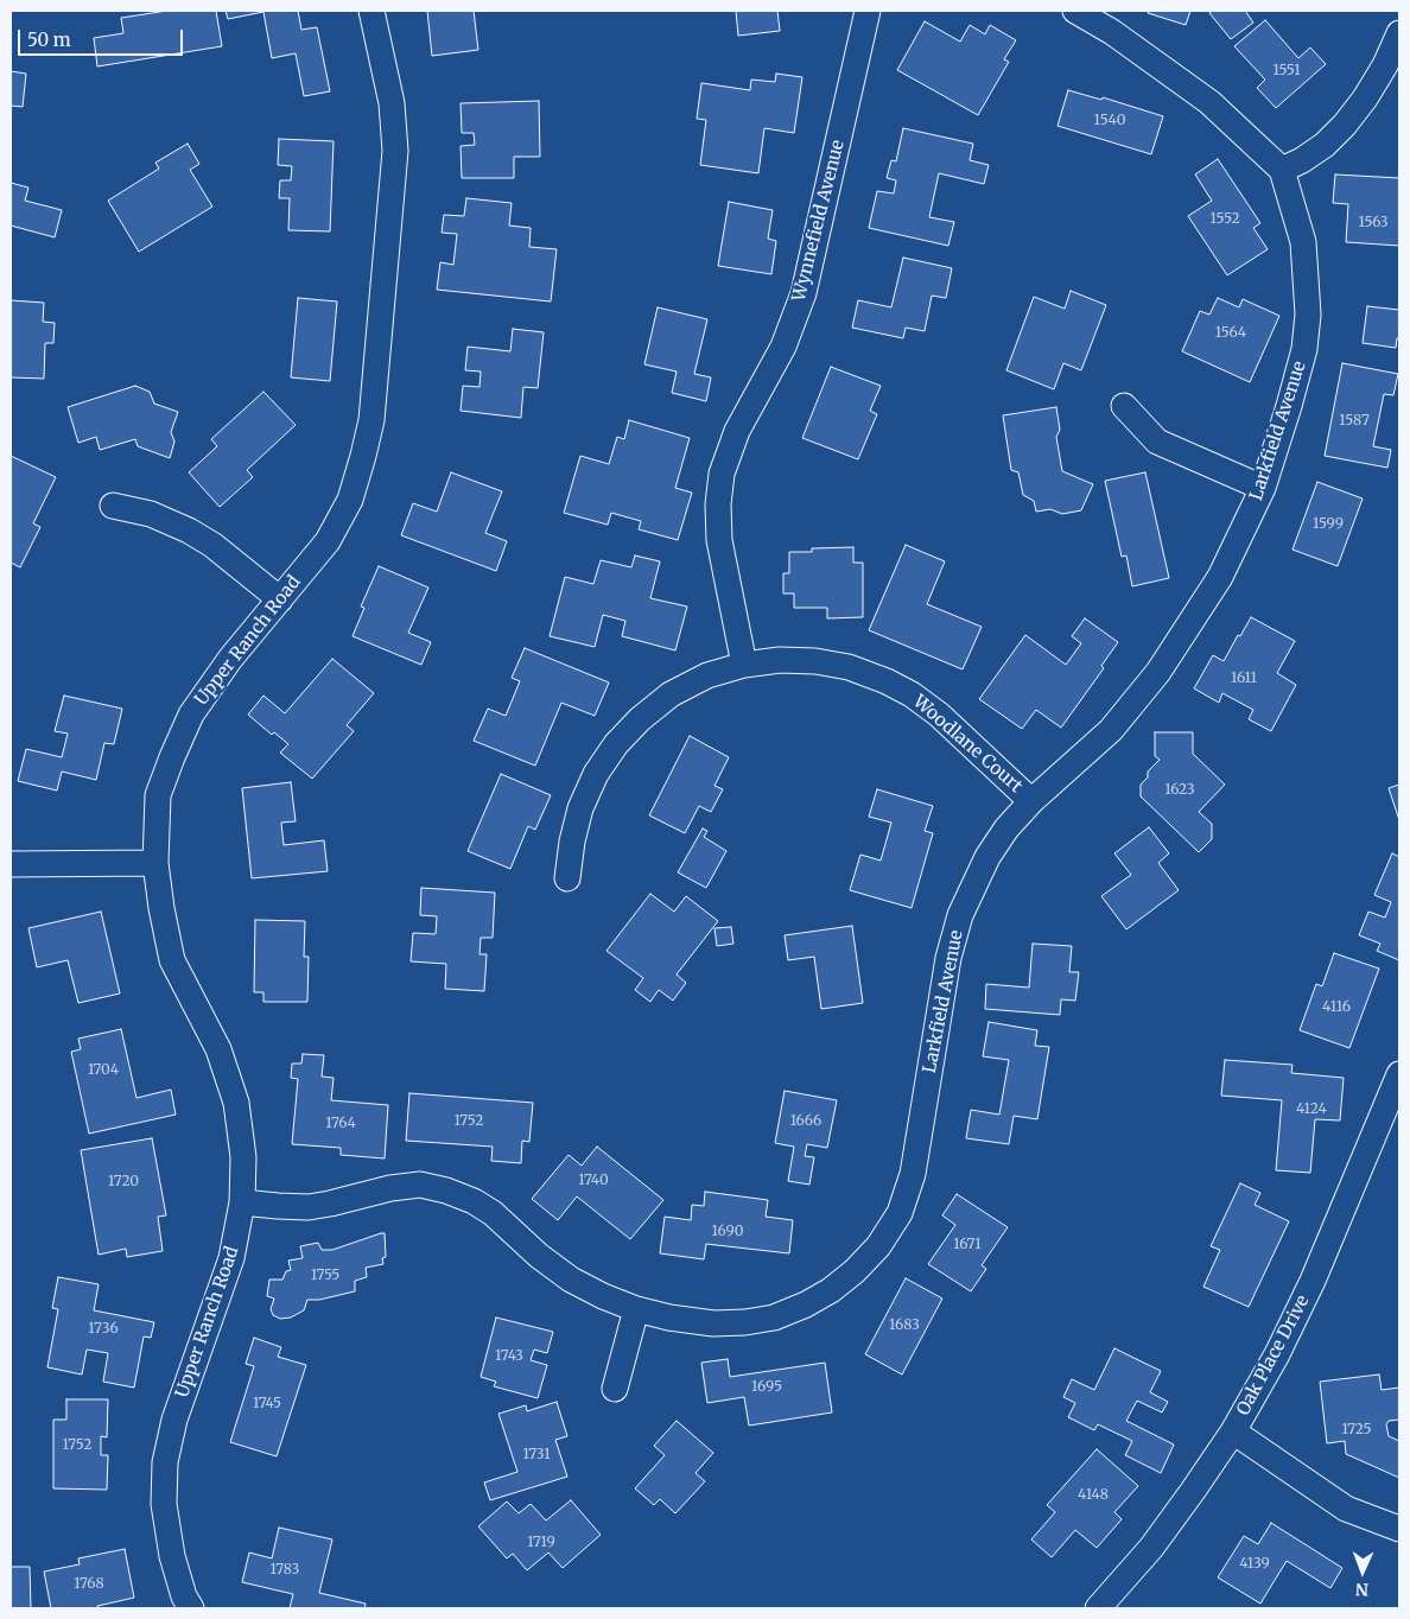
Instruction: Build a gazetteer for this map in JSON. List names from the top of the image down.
{
  "streets": {
    "street": [
      "Wynnefield Avenue",
      "Larkfield Avenue",
      "Upper Ranch Road",
      "Woodlane Court",
      "Oak Place Drive"
    ]
  },
  "crossings": [
    ["Wynnefield Avenue", "Woodlane Court"],
    ["Larkfield Avenue", "Upper Ranch Road"],
    ["Larkfield Avenue", "Woodlane Court"]
  ],
  "house_numbers": [
    "1551",
    "1540",
    "1552",
    "1563",
    "1564",
    "1587",
    "1599",
    "1611",
    "1623",
    "4116",
    "1704",
    "4124",
    "1752",
    "1666",
    "1764",
    "1740",
    "1720",
    "1690",
    "1671",
    "1755",
    "1683",
    "1736",
    "1743",
    "1695",
    "1745",
    "1725",
    "1752",
    "1731",
    "4148",
    "1719",
    "4139",
    "1783",
    "1768"
  ],
  "scale_bar": "50 m",
  "north": "bottom"
}
